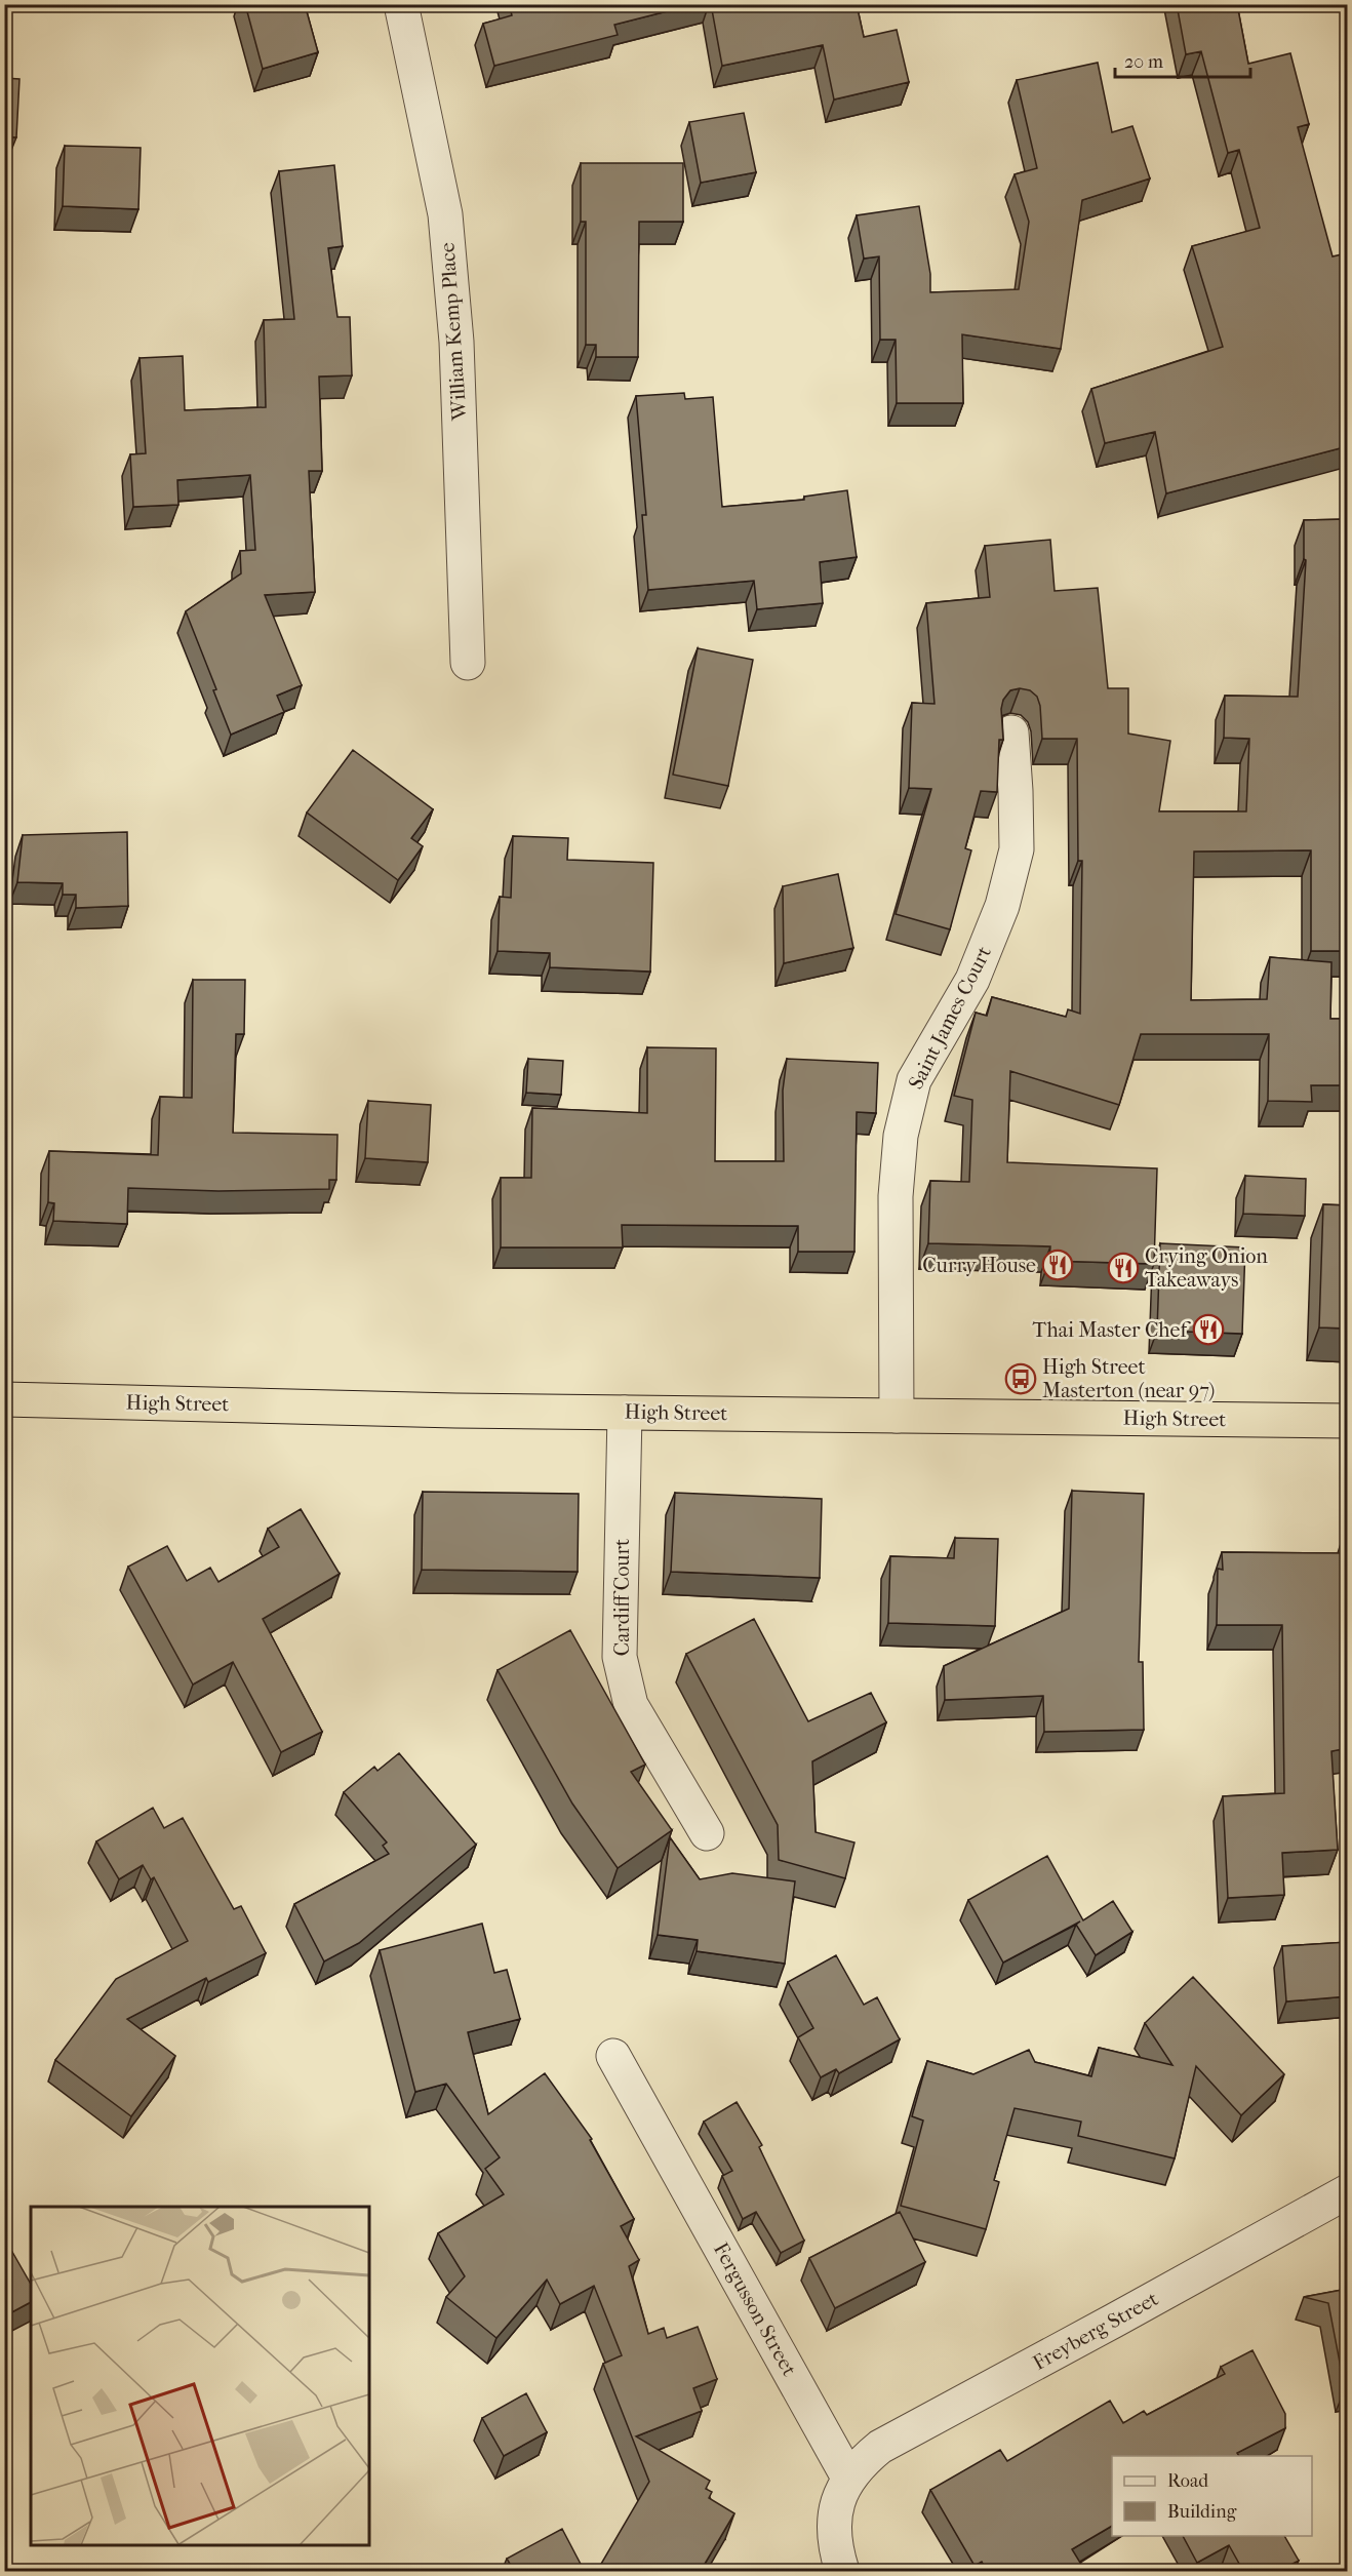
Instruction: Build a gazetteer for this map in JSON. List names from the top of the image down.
{
  "streets": {
    "highway": ["High Street"],
    "street": [
      "William Kemp Place",
      "Saint James Court",
      "Cardiff Court",
      "Fergusson Street",
      "Freyberg Street"
    ]
  },
  "crossings": [
    ["Saint James Court", "High Street"],
    ["High Street", "Cardiff Court"],
    ["Fergusson Street", "Freyberg Street"]
  ],
  "places": {
    "restaurant": ["Curry House", "Crying Onion Takeaways", "Thai Master Chef"],
    "bus stop": ["High Street Masterton (near 97)"]
  },
  "legend": ["Road", "Building"],
  "scale_bar": "20 m"
}
